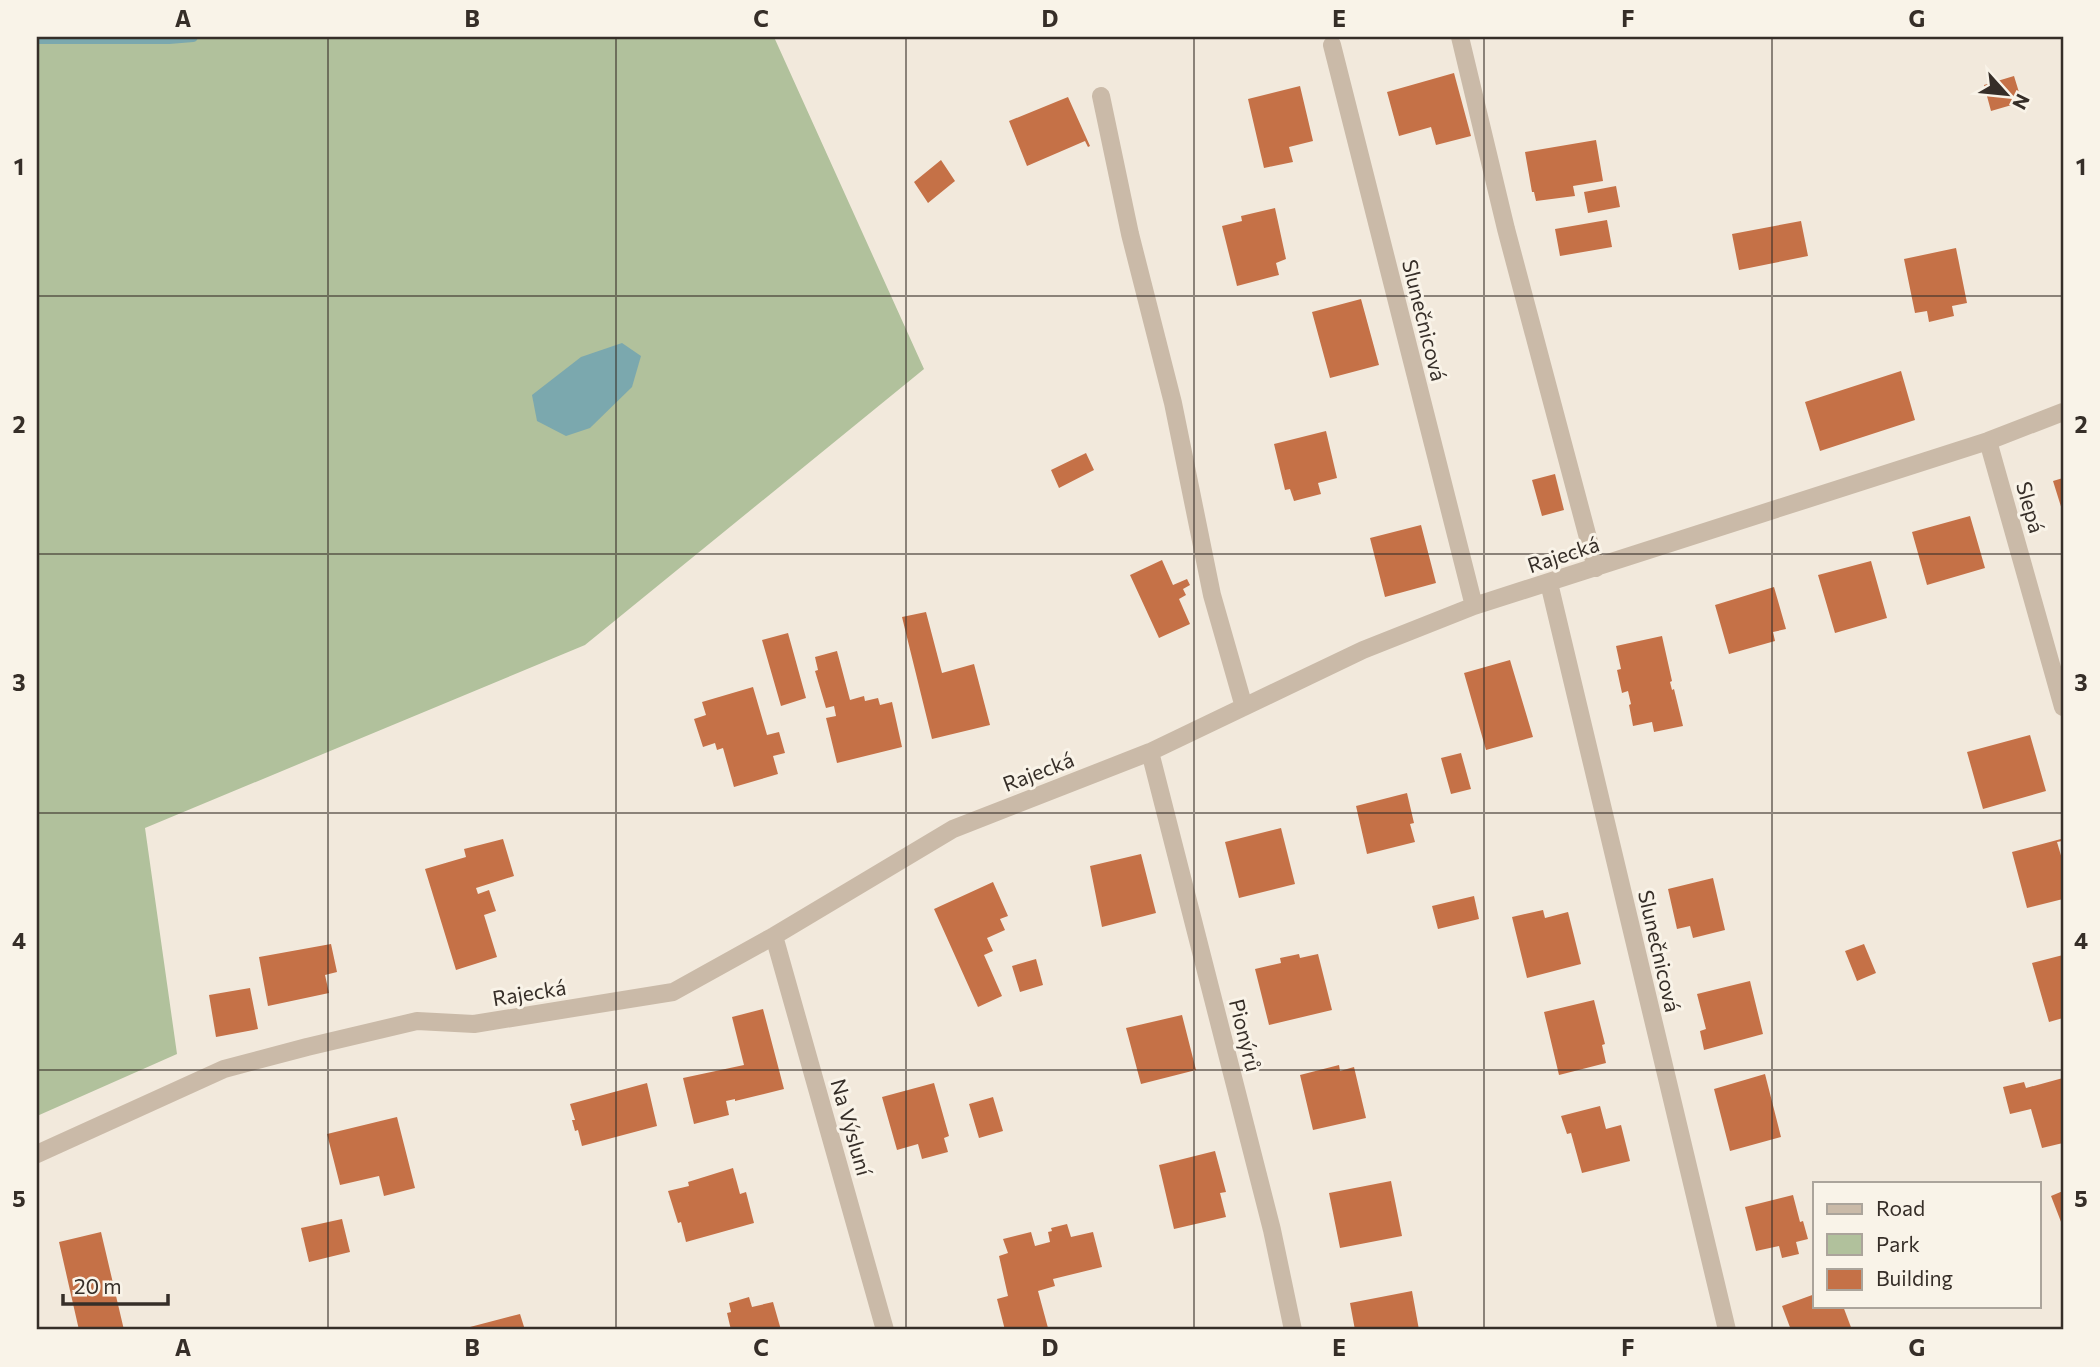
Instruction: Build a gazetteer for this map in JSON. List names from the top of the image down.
{
  "streets": {
    "street": [
      "Slunečnicová",
      "Slepá",
      "Rajecká",
      "Pionýrů",
      "Na Výsluní"
    ]
  },
  "crossings": [
    ["Slunečnicová", "Rajecká"],
    ["Slepá", "Rajecká"],
    ["Rajecká", "Pionýrů"],
    ["Rajecká", "Na Výsluní"]
  ],
  "legend": ["Road", "Park", "Building"],
  "scale_bar": "20 m",
  "north": "bottom right",
  "grid": {
    "columns": [
      "A",
      "B",
      "C",
      "D",
      "E",
      "F",
      "G"
    ],
    "rows": [
      "1",
      "2",
      "3",
      "4",
      "5"
    ]
  }
}
